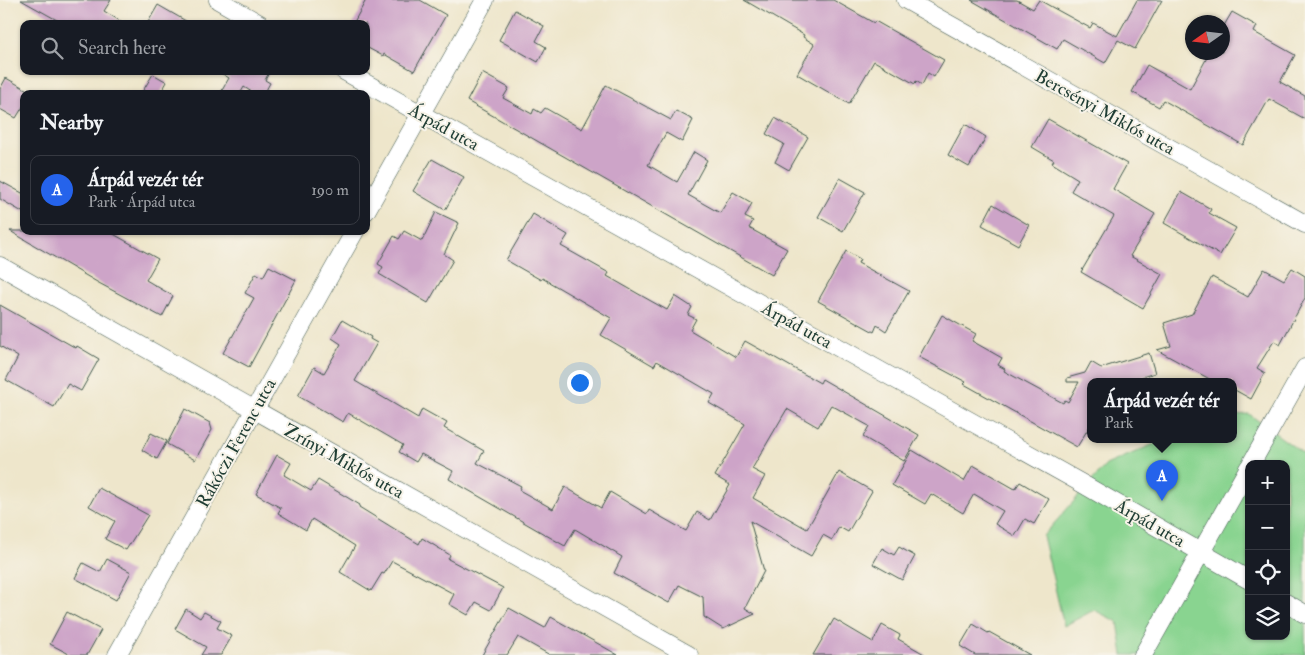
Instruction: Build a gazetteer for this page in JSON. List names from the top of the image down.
{
  "streets": {
    "street": [
      "Bercsényi Miklós utca",
      "Árpád utca",
      "Rákóczi Ferenc utca",
      "Zrínyi Miklós utca"
    ]
  },
  "crossings": [
    ["Rákóczi Ferenc utca", "Zrínyi Miklós utca"]
  ],
  "north": "left",
  "page": {
    "search": "Search here",
    "heading": "Nearby",
    "list": [
      {
        "mark": "A",
        "name": "Árpád vezér tér",
        "note": "Park · Árpád utca",
        "value": "190 m"
      }
    ],
    "popup": ["Árpád vezér tér", "Park"],
    "map_buttons": ["+", "−"],
    "pins": "A"
  }
}
